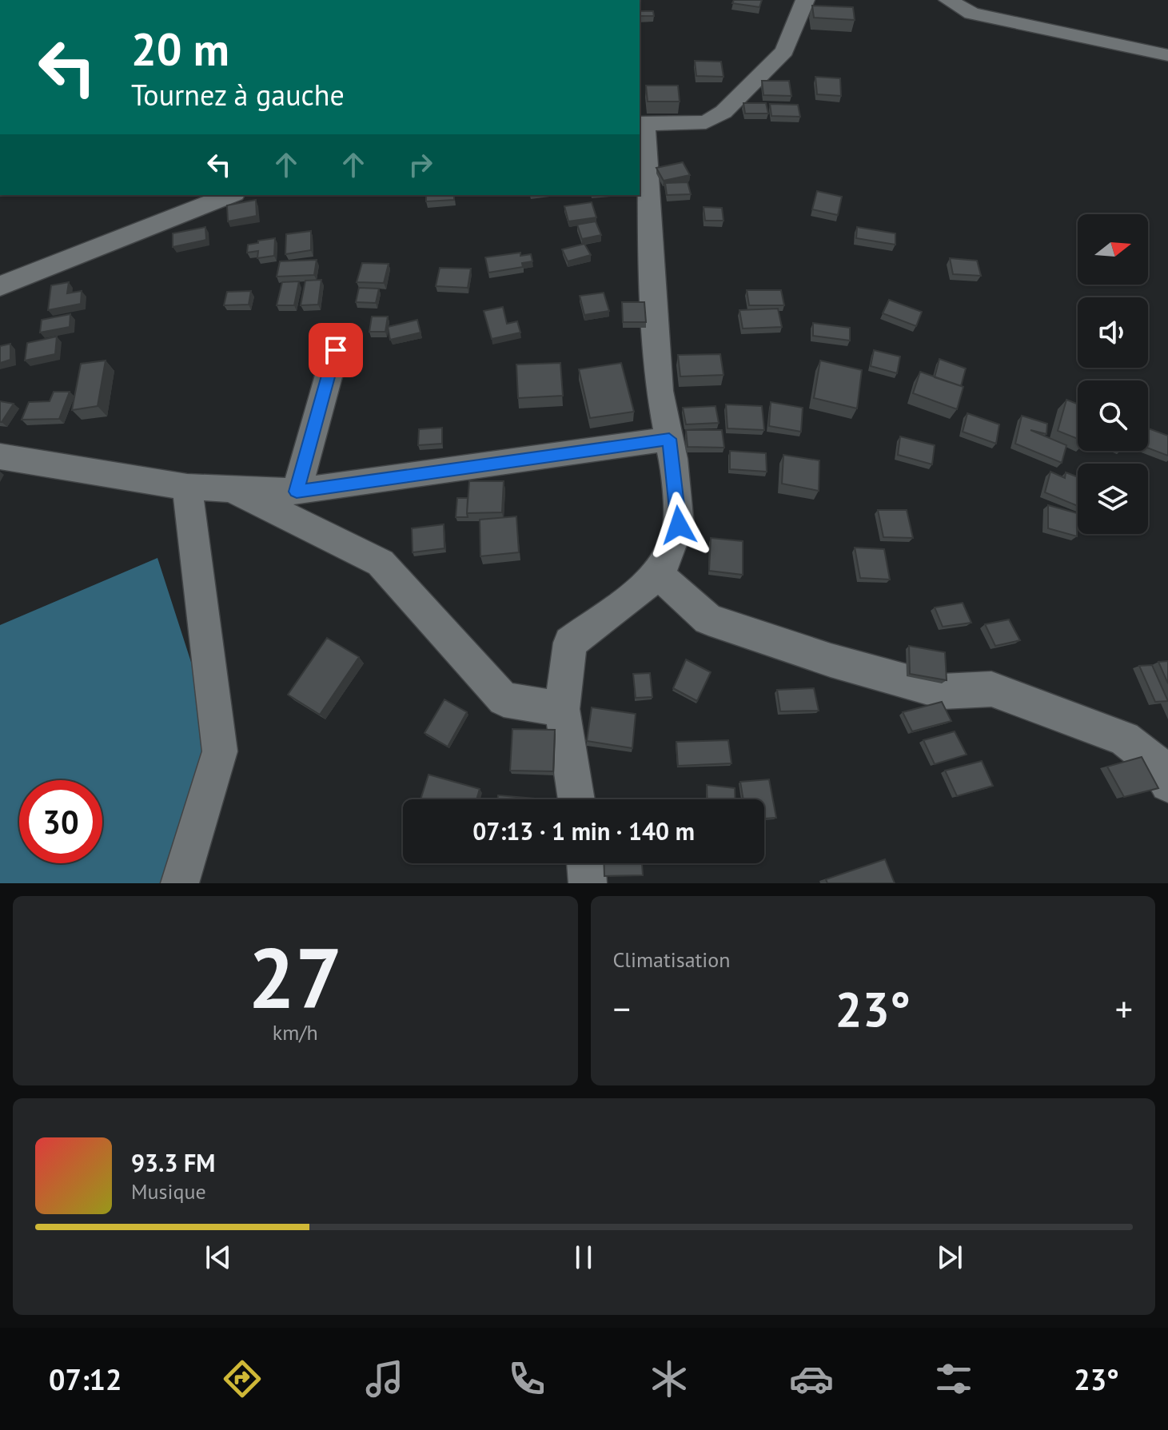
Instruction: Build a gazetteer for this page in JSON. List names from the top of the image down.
{
  "north": "right",
  "page": {
    "turn": ["20 m", "Tournez à gauche"],
    "limit": "30",
    "trip": "07:13 · 1 min · 140 m",
    "tile": [
      ["27", "km/h"],
      "Climatisation"
    ],
    "heat": ["−", "23°", "+"],
    "song": ["93.3 FM", "Musique"],
    "tabs": ["07:12", "23°"]
  }
}
